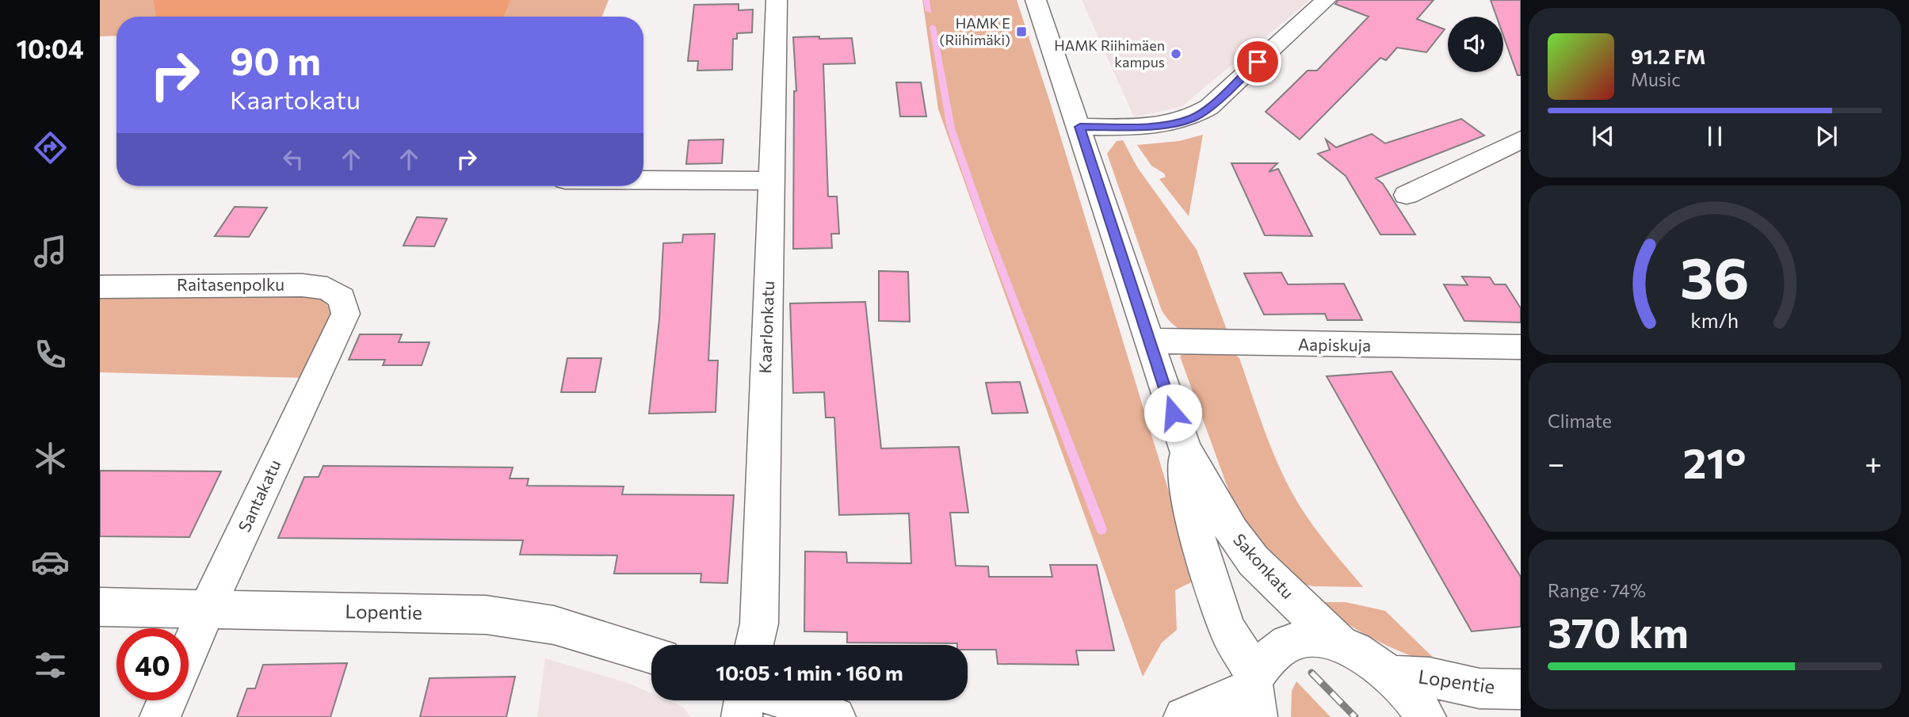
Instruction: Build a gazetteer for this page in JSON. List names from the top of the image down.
{
  "streets": {
    "street": [
      "Raitasenpolku",
      "Kaarlonkatu",
      "Aapiskuja",
      "Santakatu",
      "Sakonkatu",
      "Lopentie"
    ]
  },
  "crossings": [
    ["Raitasenpolku", "Santakatu"],
    ["Aapiskuja", "Sakonkatu"],
    ["Santakatu", "Lopentie"]
  ],
  "places": {
    "transit": ["HAMK E (Riihimäki)"],
    "other": ["HAMK Riihimäen kampus"]
  },
  "page": {
    "tabs": "10:04",
    "turn": ["90 m", "Kaartokatu"],
    "song": ["91.2 FM", "Music"],
    "tile": [
      "Climate",
      ["Range · 74%", "370 km"]
    ],
    "heat": ["−", "21°", "+"],
    "limit": "40",
    "trip": "10:05 · 1 min · 160 m",
    "gauge": ["36", "km/h"]
  }
}
